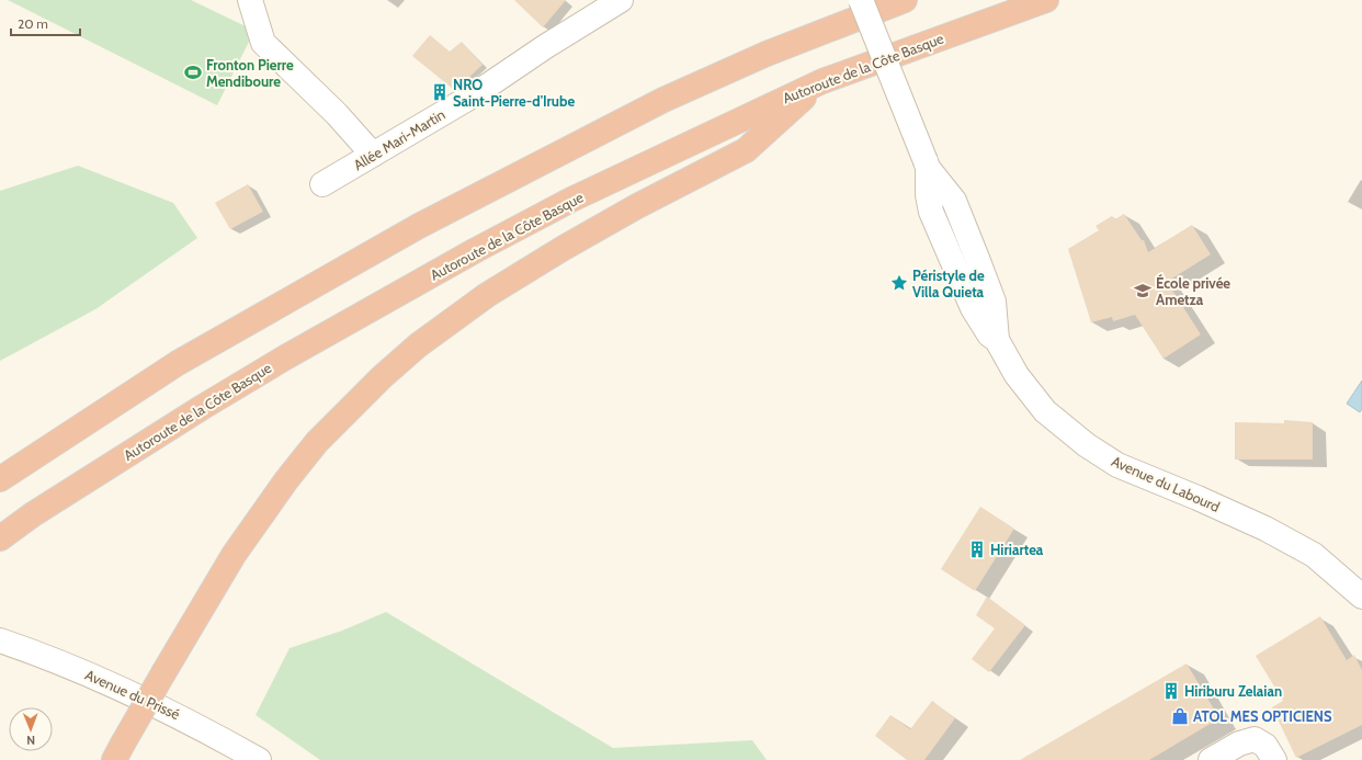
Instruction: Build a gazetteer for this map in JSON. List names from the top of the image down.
{
  "streets": {
    "highway": ["Autoroute de la Côte Basque"],
    "street": ["Allée Mari-Martin", "Avenue du Labourd", "Avenue du Prissé"]
  },
  "places": {
    "sports": ["Fronton Pierre Mendiboure"],
    "building": ["NRO Saint-Pierre-d'Irube", "Hiriartea", "Hiriburu Zelaian"],
    "place": ["Péristyle de Villa Quieta"],
    "school or university": ["École privée Ametza"],
    "shop": ["ATOL MES OPTICIENS"]
  },
  "scale_bar": "20 m",
  "north": "bottom"
}
